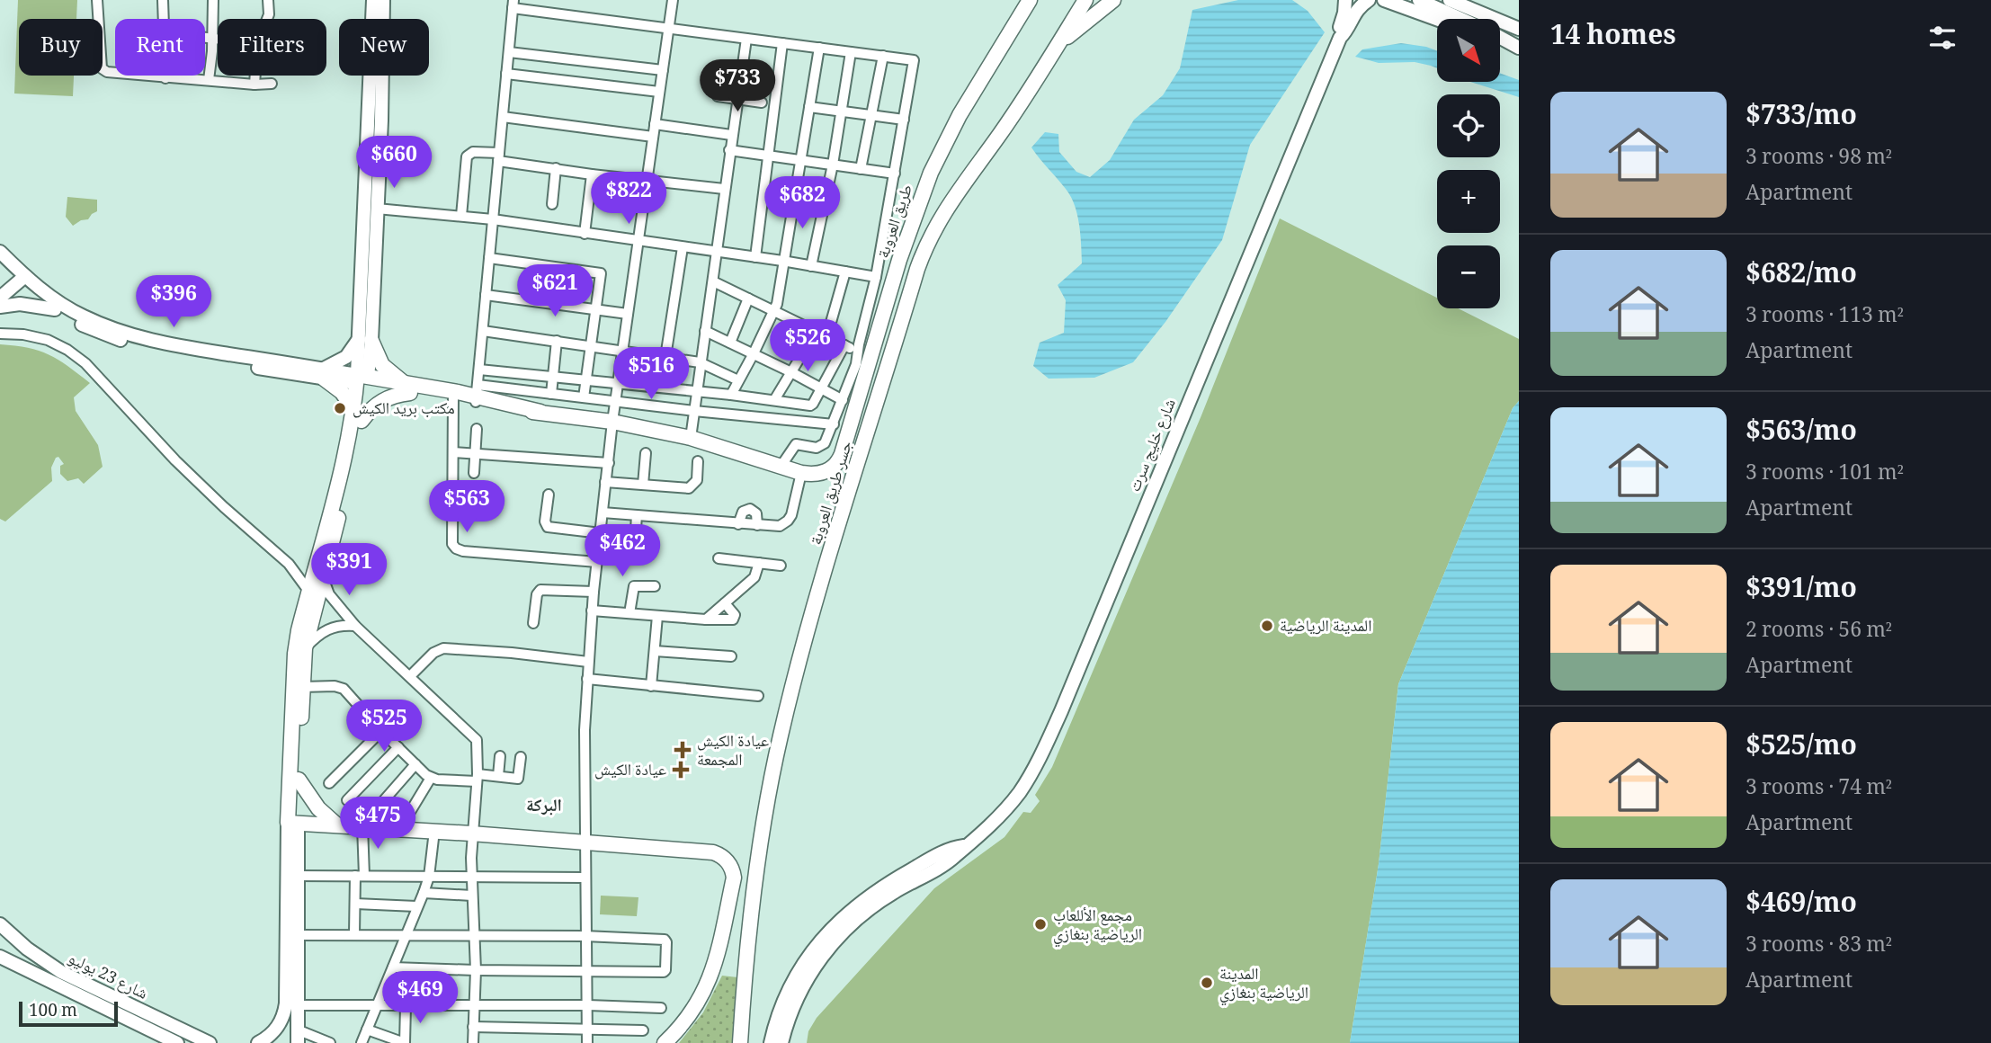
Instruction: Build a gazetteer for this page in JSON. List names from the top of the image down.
{
  "streets": {
    "highway": ["طريق العروبة", "جسر طريق العروبة"],
    "main road": ["شارع خليج سرت", "شارع 23 يوليو"]
  },
  "districts": ["البركة"],
  "places": {
    "other": [
      "مكتب بريد الكيش",
      "المدينة الرياضية",
      "مجمع الأللعاب الرياضية بنغازي",
      "المدينة الرياضية بنغازي"
    ],
    "health": ["عيادة الكيش المجمعة", "عيادة الكيش"]
  },
  "scale_bar": "100 m",
  "north": "bottom right",
  "page": {
    "heading": "14 homes",
    "map_buttons": ["+", "−"],
    "chip": [
      "Buy",
      "Rent",
      "Filters",
      "New"
    ],
    "price": [
      "$733",
      "$660",
      "$822",
      "$682",
      "$621",
      "$396",
      "$526",
      "$516",
      "$563",
      "$462",
      "$391",
      "$525",
      "$475",
      "$469"
    ],
    "list": [
      {
        "name": "$733/mo",
        "note": "3 rooms · 98 m² · Apartment"
      },
      {
        "name": "$682/mo",
        "note": "3 rooms · 113 m² · Apartment"
      },
      {
        "name": "$563/mo",
        "note": "3 rooms · 101 m² · Apartment"
      },
      {
        "name": "$391/mo",
        "note": "2 rooms · 56 m² · Apartment"
      },
      {
        "name": "$525/mo",
        "note": "3 rooms · 74 m² · Apartment"
      },
      {
        "name": "$469/mo",
        "note": "3 rooms · 83 m² · Apartment"
      }
    ],
    "scale": "100 m"
  }
}
